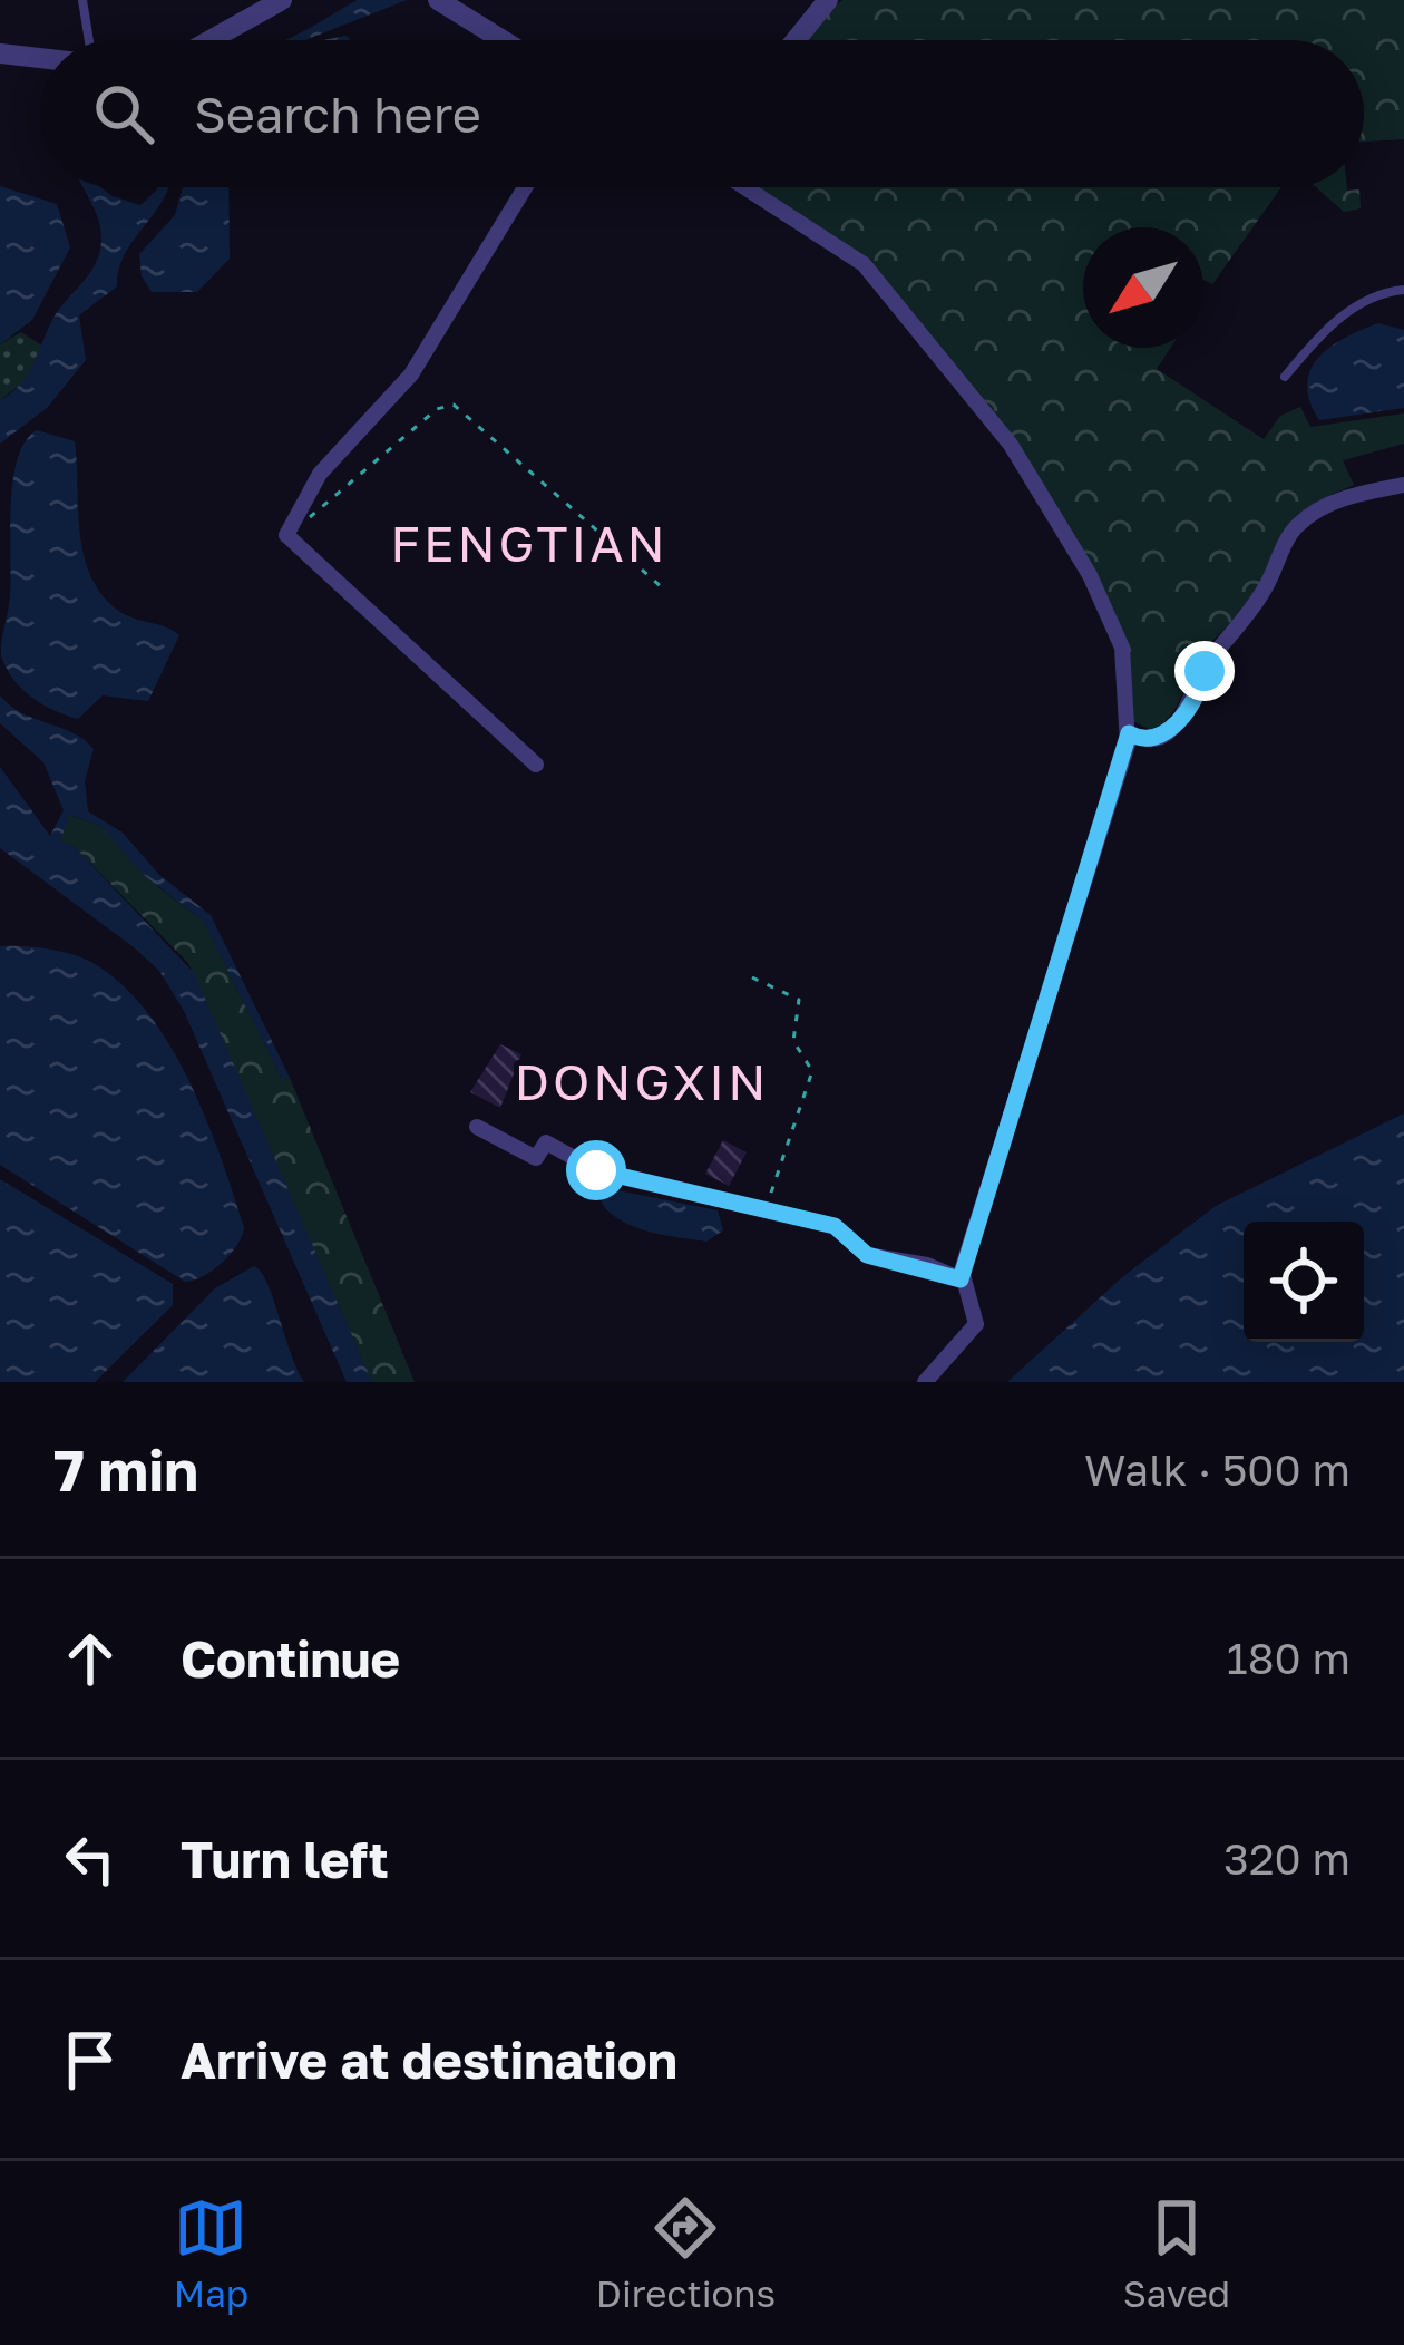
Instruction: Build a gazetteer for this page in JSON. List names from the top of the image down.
{
  "districts": ["FENGTIAN", "DONGXIN"],
  "north": "bottom left",
  "page": {
    "search": "Search here",
    "heading": ["7 min", "Walk · 500 m"],
    "list": [
      ["Continue", "180 m"],
      ["Turn left", "320 m"],
      "Arrive at destination"
    ],
    "nav": ["Map", "Directions", "Saved"]
  }
}
